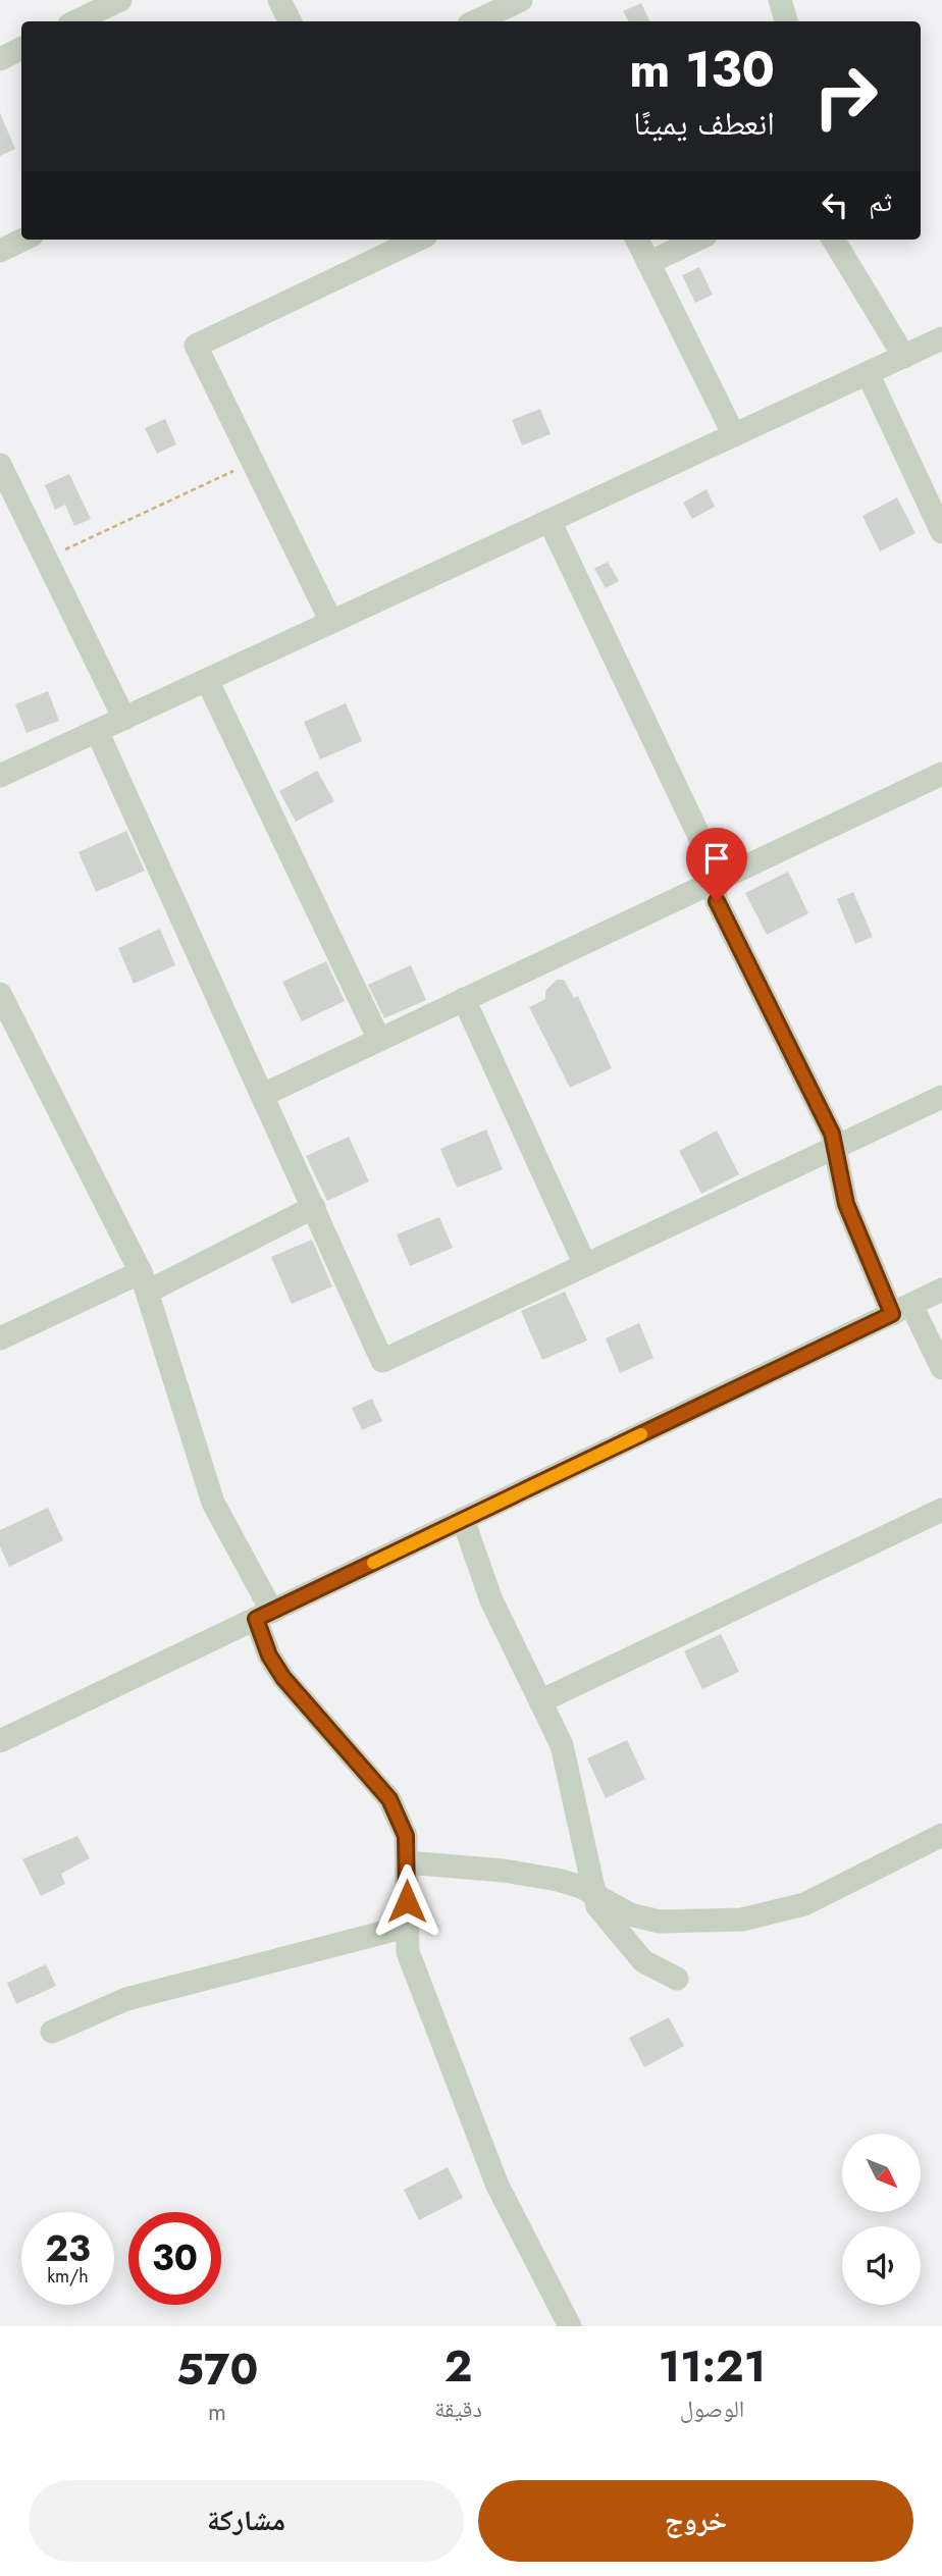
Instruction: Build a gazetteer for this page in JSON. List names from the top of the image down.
{
  "north": "bottom right",
  "page": {
    "turn": ["130 m", "انعطف يمينًا"],
    "then": "ثم",
    "speed": "23 km/h",
    "limit": "30",
    "eta": [
      "11:21",
      "الوصول",
      "2",
      "دقيقة",
      "570",
      "m"
    ],
    "buttons": ["خروج", "مشاركة"]
  }
}
